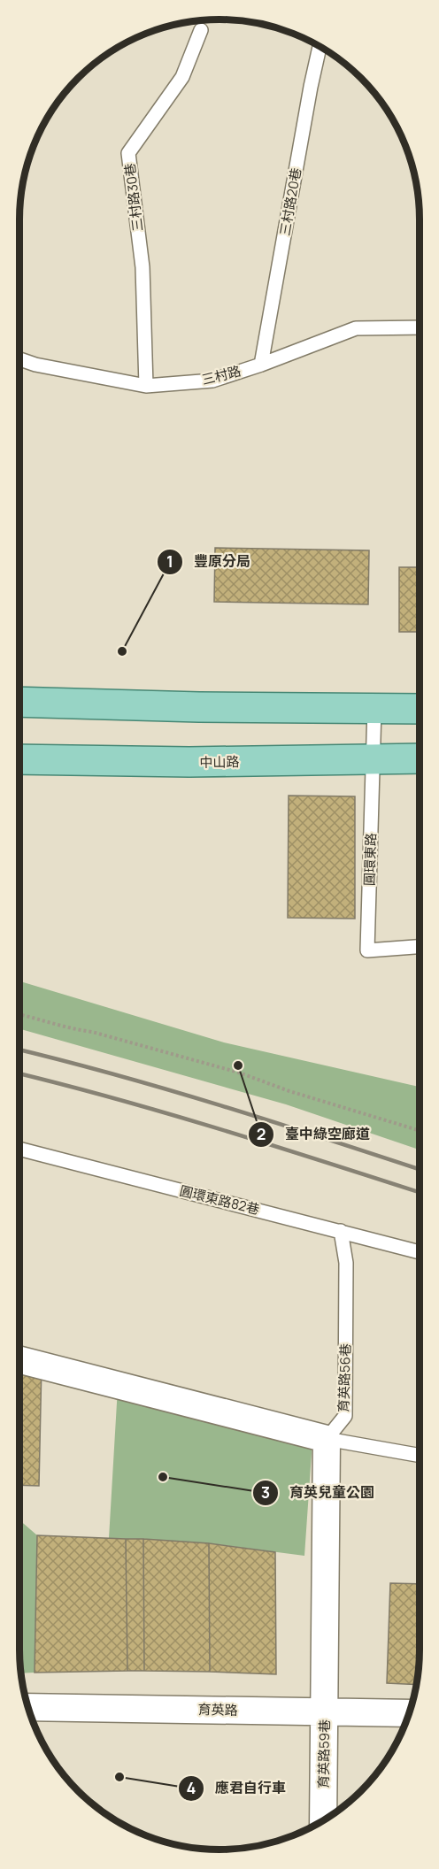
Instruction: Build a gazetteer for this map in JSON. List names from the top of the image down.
{
  "streets": {
    "main road": ["中山路"],
    "street": ["育英路", "育英路59巷"],
    "lane": [
      "三村路30巷",
      "三村路20巷",
      "三村路",
      "圓環東路",
      "圓環東路82巷",
      "育英路56巷"
    ]
  },
  "crossings": [
    ["三村路30巷", "三村路"],
    ["三村路20巷", "三村路"],
    ["中山路", "圓環東路"],
    ["圓環東路82巷", "育英路56巷"],
    ["育英路", "育英路59巷"]
  ],
  "places": [
    "豐原分局",
    "臺中綠空廊道",
    "育英兒童公園",
    "應君自行車"
  ]
}
